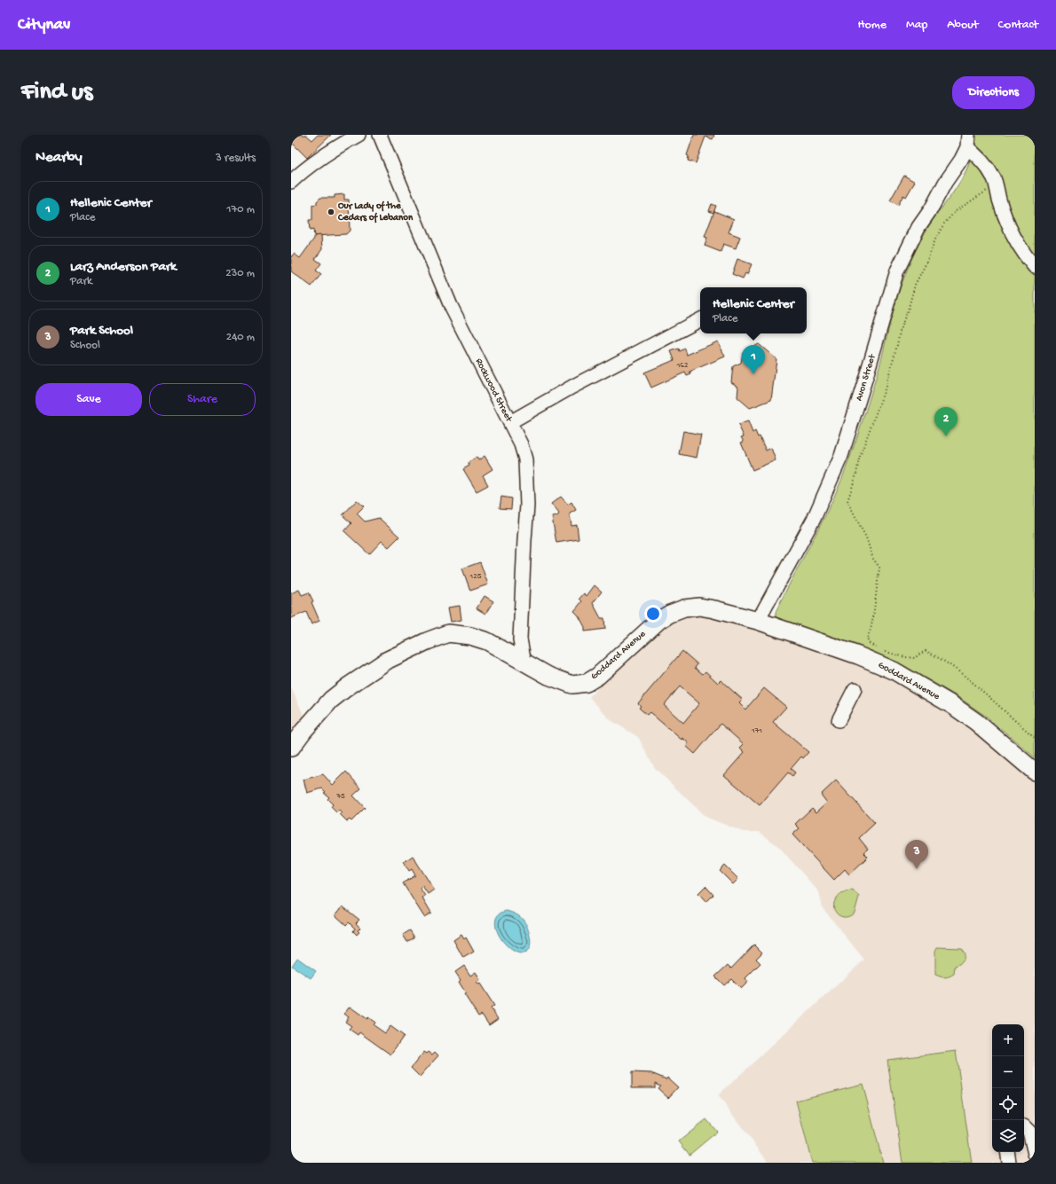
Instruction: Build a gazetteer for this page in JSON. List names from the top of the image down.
{
  "streets": {
    "main road": ["Goddard Avenue"],
    "street": ["Avon Street", "Rockwood Street"]
  },
  "crossings": [
    ["Avon Street", "Goddard Avenue"],
    ["Rockwood Street", "Goddard Avenue"]
  ],
  "places": ["Our Lady of the Cedars of Lebanon"],
  "house_numbers": [
    "162",
    "125",
    "171",
    "75"
  ],
  "page": {
    "header": "Citynav",
    "nav": [
      "Home",
      "Map",
      "About",
      "Contact"
    ],
    "buttons": [
      "Directions",
      ["Save", "Share"]
    ],
    "title": "Find us",
    "heading": ["Nearby", "3 results"],
    "list": [
      {
        "mark": "1",
        "name": "Hellenic Center",
        "note": "Place",
        "value": "170 m"
      },
      {
        "mark": "2",
        "name": "Larz Anderson Park",
        "note": "Park",
        "value": "230 m"
      },
      {
        "mark": "3",
        "name": "Park School",
        "note": "School",
        "value": "240 m"
      }
    ],
    "popup": ["Hellenic Center", "Place"],
    "pins": ["1", "2", "3"],
    "map_buttons": ["+", "−"]
  }
}
